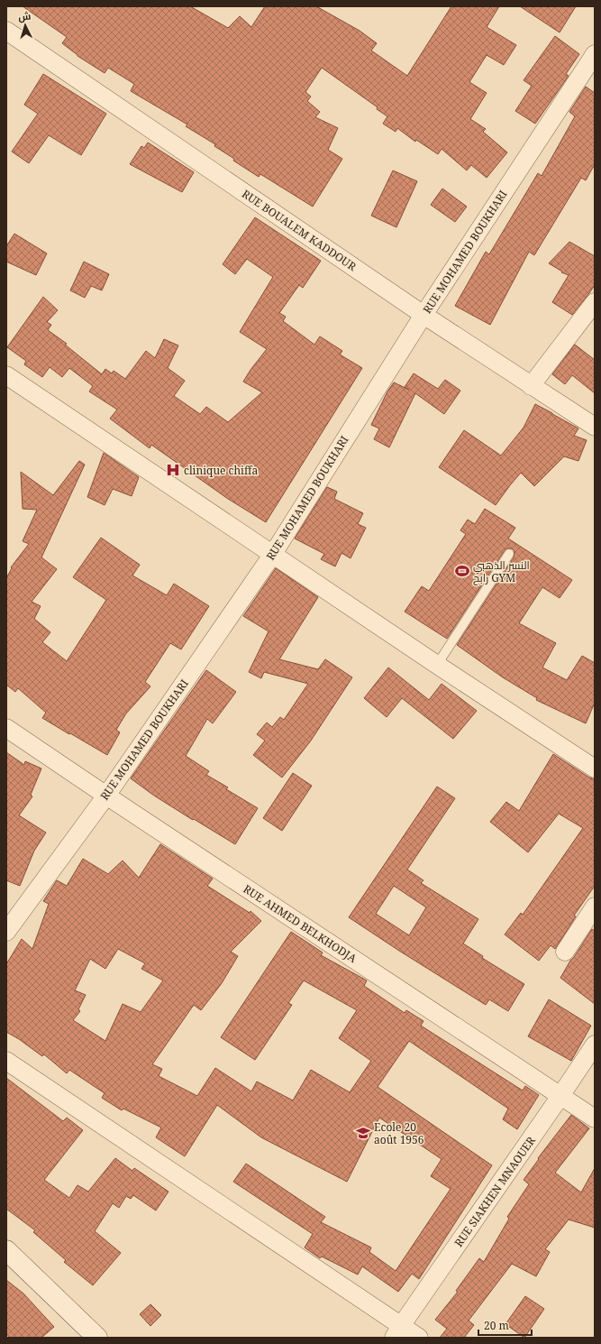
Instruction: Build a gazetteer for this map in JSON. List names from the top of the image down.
{
  "streets": {
    "street": [
      "RUE BOUALEM KADDOUR",
      "RUE MOHAMED BOUKHARI",
      "RUE AHMED BELKHODJA",
      "RUE SIAKHEN MNAOUER"
    ]
  },
  "crossings": [
    ["RUE BOUALEM KADDOUR", "RUE MOHAMED BOUKHARI"],
    ["RUE MOHAMED BOUKHARI", "RUE AHMED BELKHODJA"],
    ["RUE AHMED BELKHODJA", "RUE SIAKHEN MNAOUER"]
  ],
  "places": {
    "hospital": ["clinique chiffa"],
    "sports": ["النسر الذهبي رابح GYM"],
    "school or university": ["Ecole 20 août 1956"]
  },
  "scale_bar": "20 m",
  "north": "top"
}
